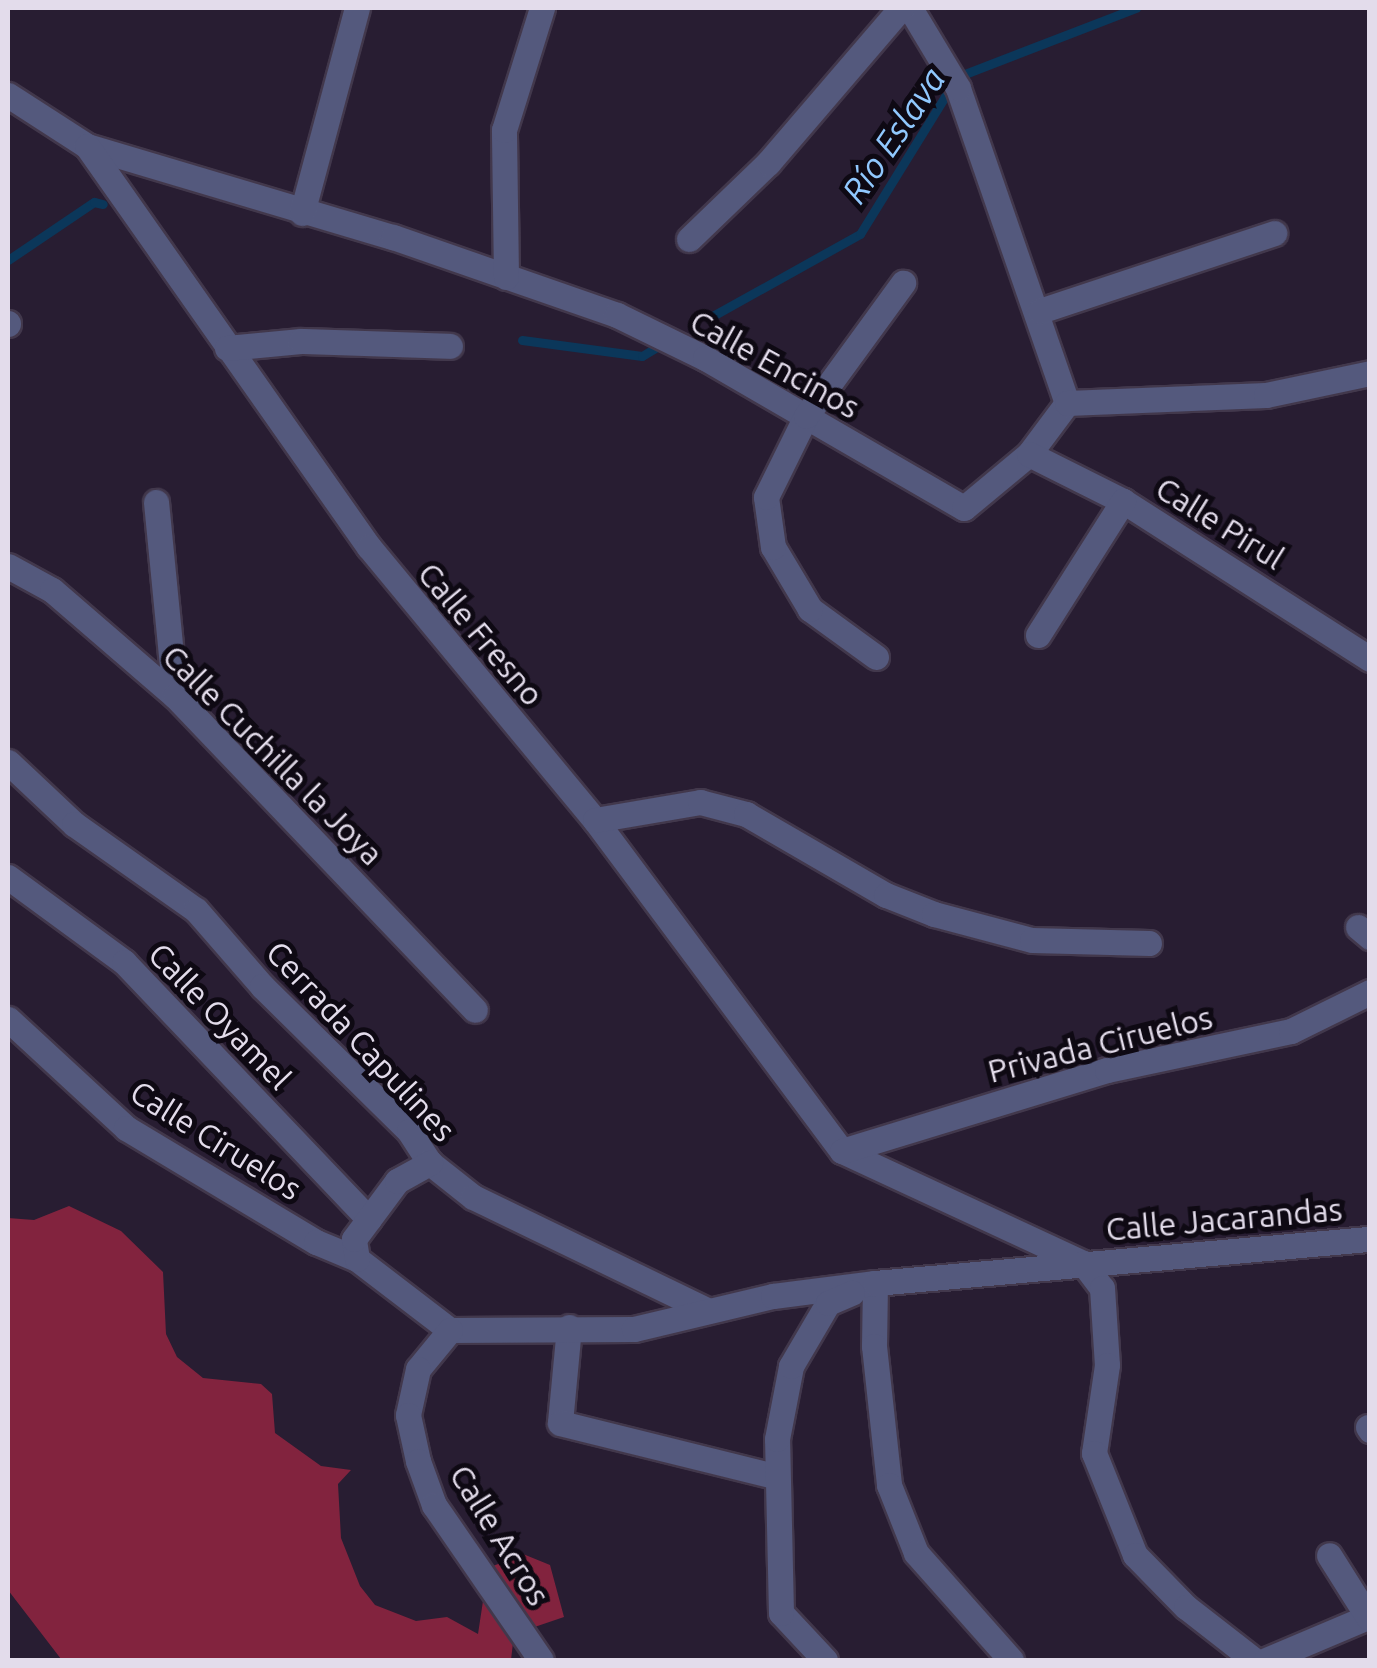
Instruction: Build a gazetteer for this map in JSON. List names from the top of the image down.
{
  "streets": {
    "street": [
      "Calle Encinos",
      "Calle Pirul",
      "Calle Fresno",
      "Calle Cuchilla la Joya",
      "Calle Oyamel",
      "Cerrada Capulines",
      "Privada Ciruelos",
      "Calle Ciruelos",
      "Calle Jacarandas",
      "Calle Acros"
    ]
  },
  "crossings": [
    ["Calle Encinos", "Calle Pirul"],
    ["Calle Encinos", "Calle Fresno"],
    ["Calle Fresno", "Privada Ciruelos"],
    ["Calle Fresno", "Calle Jacarandas"],
    ["Cerrada Capulines", "Calle Jacarandas"],
    ["Privada Ciruelos", "Calle Jacarandas"],
    ["Calle Jacarandas", "Calle Acros"]
  ],
  "water": ["Río Eslava"]
}
